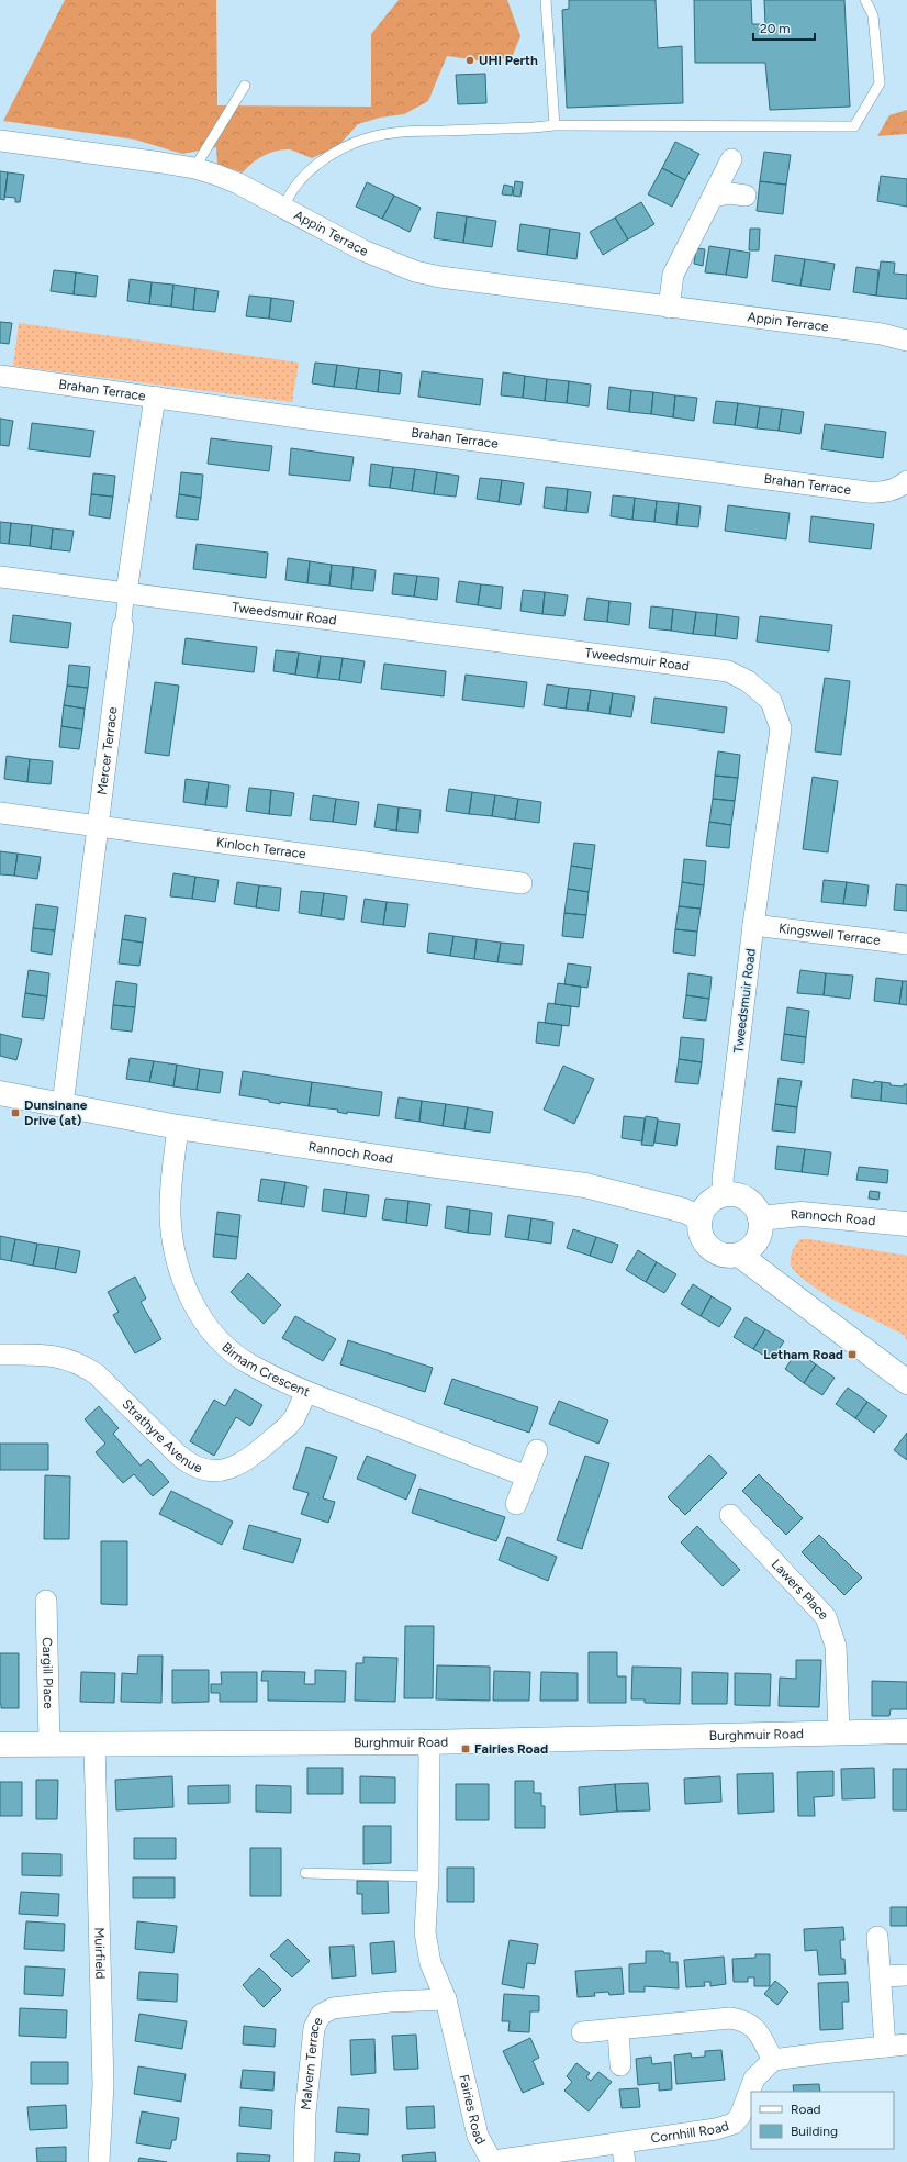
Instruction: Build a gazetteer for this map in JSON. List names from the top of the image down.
{
  "streets": {
    "street": [
      "Appin Terrace",
      "Brahan Terrace",
      "Tweedsmuir Road",
      "Mercer Terrace",
      "Kinloch Terrace",
      "Kingswell Terrace",
      "Rannoch Road",
      "Birnam Crescent",
      "Strathyre Avenue",
      "Lawers Place",
      "Cargill Place",
      "Burghmuir Road",
      "Muirfield",
      "Malvern Terrace",
      "Fairies Road",
      "Cornhill Road"
    ]
  },
  "crossings": [
    ["Brahan Terrace", "Mercer Terrace"],
    ["Tweedsmuir Road", "Mercer Terrace"],
    ["Tweedsmuir Road", "Kingswell Terrace"],
    ["Tweedsmuir Road", "Rannoch Road"],
    ["Mercer Terrace", "Kinloch Terrace"],
    ["Mercer Terrace", "Rannoch Road"],
    ["Rannoch Road", "Birnam Crescent"],
    ["Birnam Crescent", "Strathyre Avenue"],
    ["Lawers Place", "Burghmuir Road"],
    ["Cargill Place", "Burghmuir Road"],
    ["Burghmuir Road", "Muirfield"],
    ["Burghmuir Road", "Fairies Road"],
    ["Malvern Terrace", "Fairies Road"],
    ["Fairies Road", "Cornhill Road"]
  ],
  "places": {
    "other": ["UHI Perth"],
    "transit": ["Dunsinane Drive (at)", "Letham Road", "Fairies Road"]
  },
  "legend": ["Road", "Building"],
  "scale_bar": "20 m"
}
